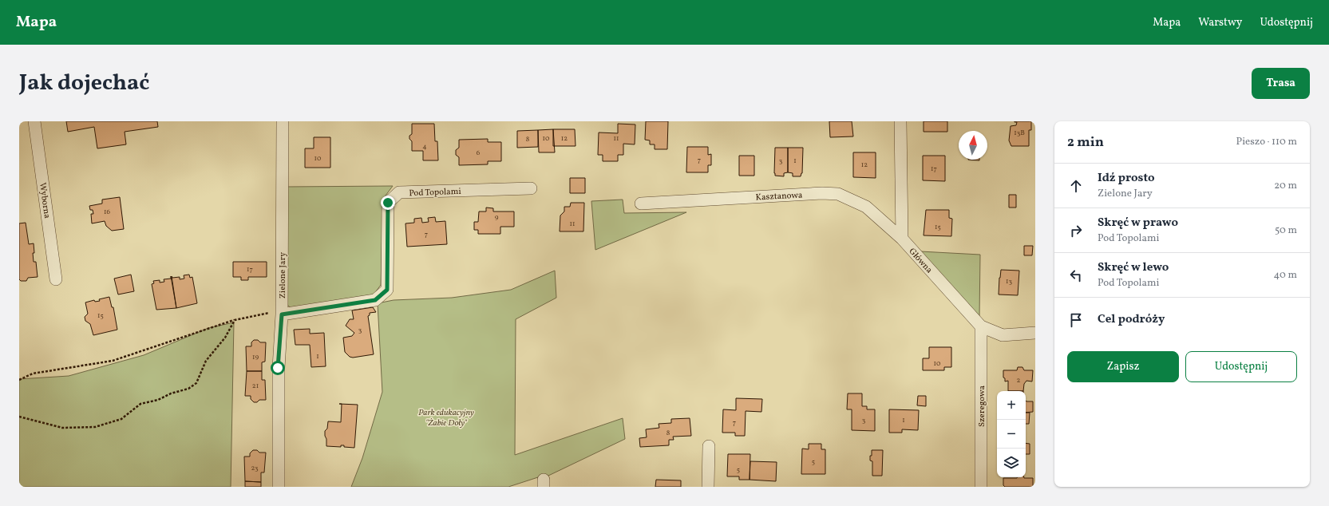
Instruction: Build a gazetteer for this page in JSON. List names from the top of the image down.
{
  "streets": {
    "street": [
      "Pod Topolami",
      "Kasztanowa",
      "Wyborna",
      "Główna",
      "Zielone Jary",
      "Szeregowa"
    ]
  },
  "crossings": [
    ["Pod Topolami", "Zielone Jary"],
    ["Kasztanowa", "Główna"],
    ["Główna", "Szeregowa"]
  ],
  "parks": ["Park edukacyjny \"Żabie Doły\""],
  "house_numbers": [
    "13B",
    "10",
    "12",
    "11",
    "8",
    "4",
    "6",
    "10",
    "7",
    "3",
    "1",
    "12",
    "17",
    "16",
    "9",
    "11",
    "15",
    "7",
    "17",
    "13",
    "15",
    "3",
    "1",
    "19",
    "10",
    "2",
    "21",
    "3",
    "1",
    "7",
    "8",
    "5",
    "23",
    "5"
  ],
  "north": "top",
  "page": {
    "header": "Mapa",
    "nav": ["Mapa", "Warstwy", "Udostępnij"],
    "title": "Jak dojechać",
    "buttons": [
      "Trasa",
      ["Zapisz", "Udostępnij"]
    ],
    "heading": ["2 min", "Pieszo · 110 m"],
    "list": [
      ["Idź prosto", "Zielone Jary", "20 m"],
      ["Skręć w prawo", "Pod Topolami", "50 m"],
      ["Skręć w lewo", "Pod Topolami", "40 m"],
      "Cel podróży"
    ],
    "map_buttons": ["+", "−"]
  }
}
